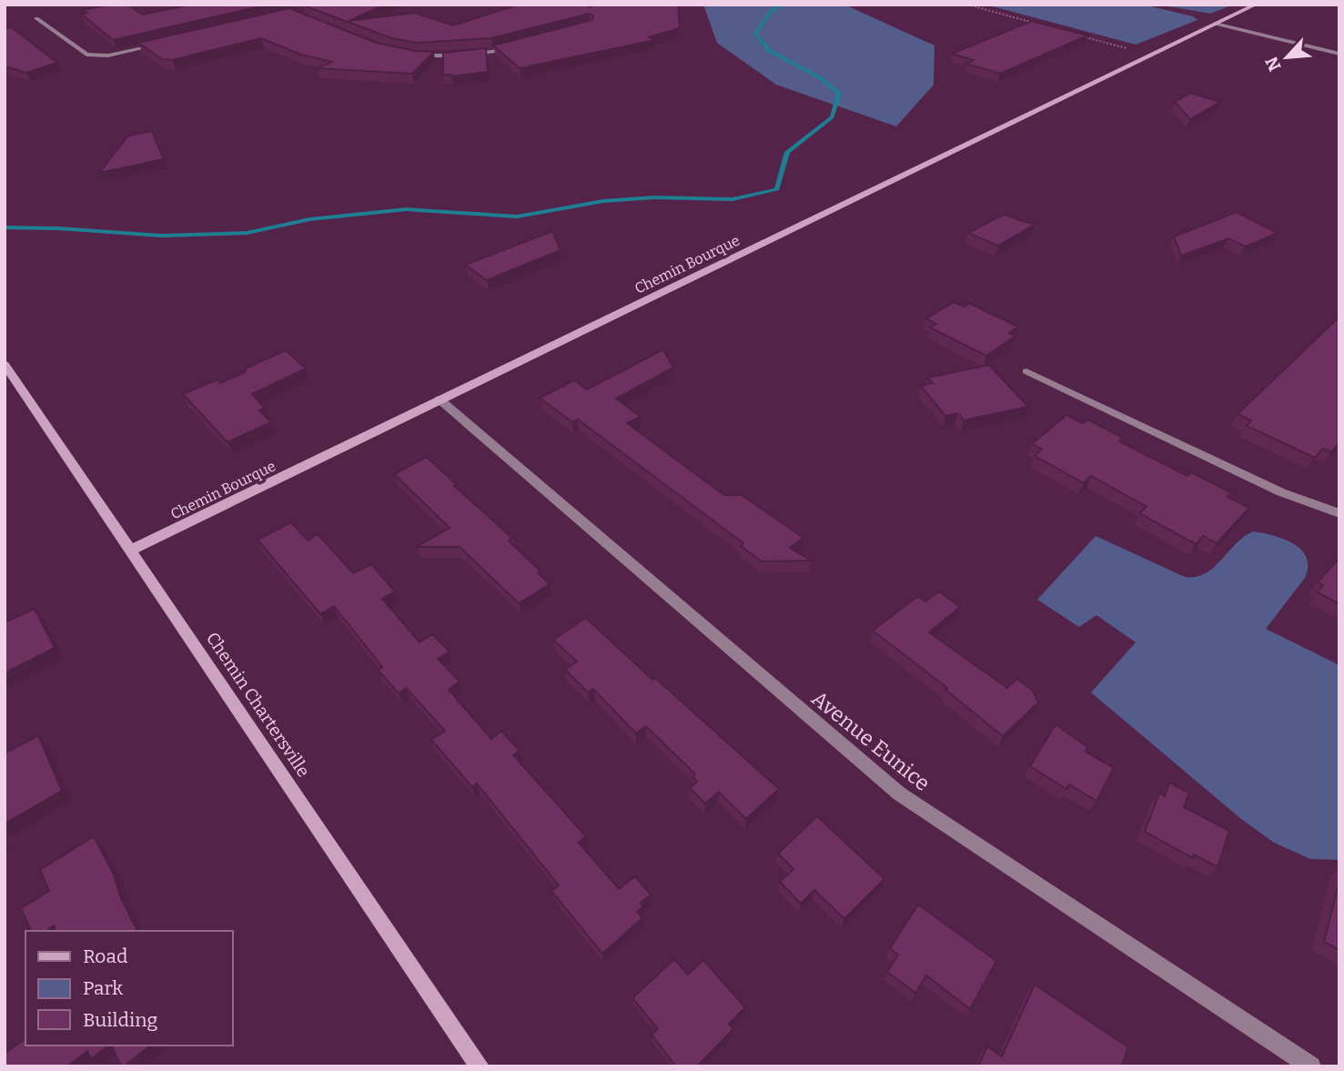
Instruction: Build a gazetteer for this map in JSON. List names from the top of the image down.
{
  "streets": {
    "street": ["Chemin Bourque", "Chemin Chartersville", "Avenue Eunice"]
  },
  "crossings": [
    ["Chemin Bourque", "Chemin Chartersville"],
    ["Chemin Bourque", "Avenue Eunice"]
  ],
  "legend": ["Road", "Park", "Building"],
  "north": "bottom left"
}
